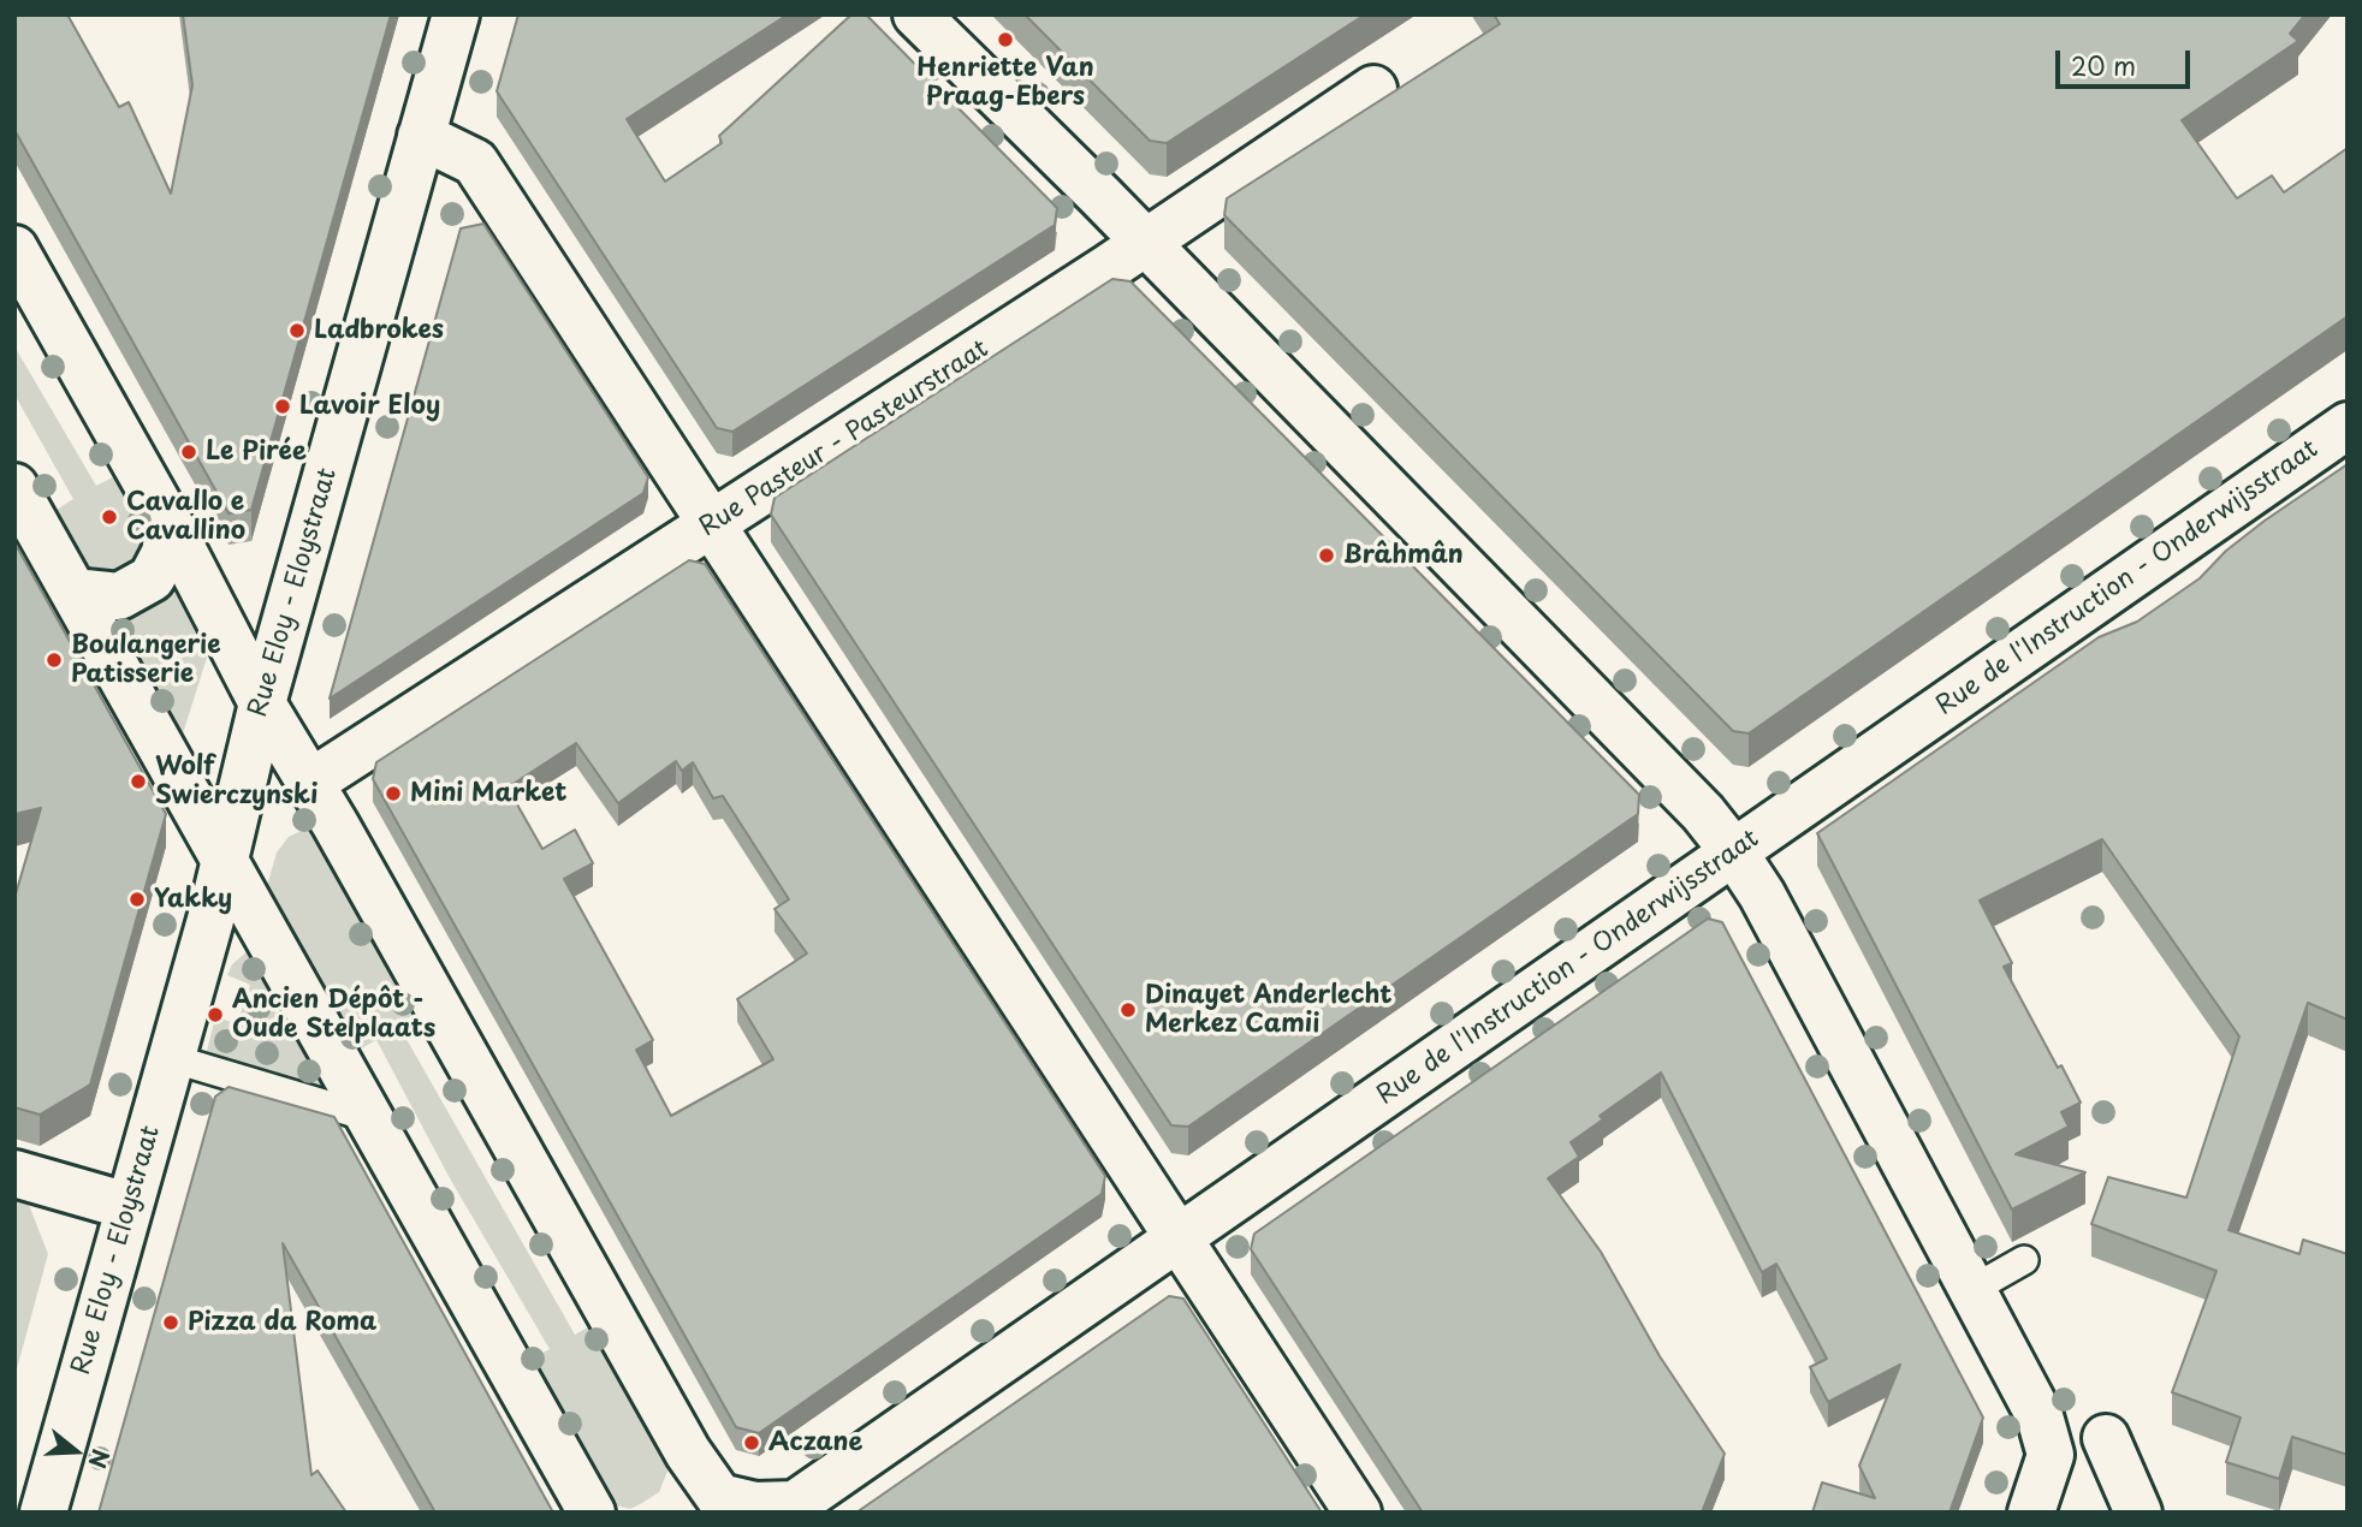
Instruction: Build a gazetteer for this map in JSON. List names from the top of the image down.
{
  "streets": {
    "street": ["Rue Pasteur - Pasteurstraat", "Rue de l'Instruction - Onderwijsstraat", "Rue Eloy - Eloystraat"]
  },
  "places": [
    "Henriette Van Praag-Ebers",
    "Ladbrokes",
    "Lavoir Eloy",
    "Le Pirée",
    "Cavallo e Cavallino",
    "Brâhmân",
    "Boulangerie Patisserie",
    "Wolf Swierczynski",
    "Mini Market",
    "Yakky",
    "Dinayet Anderlecht Merkez Camii",
    "Ancien Dépôt - Oude Stelplaats",
    "Pizza da Roma",
    "Aczane"
  ],
  "scale_bar": "20 m",
  "north": "right"
}
